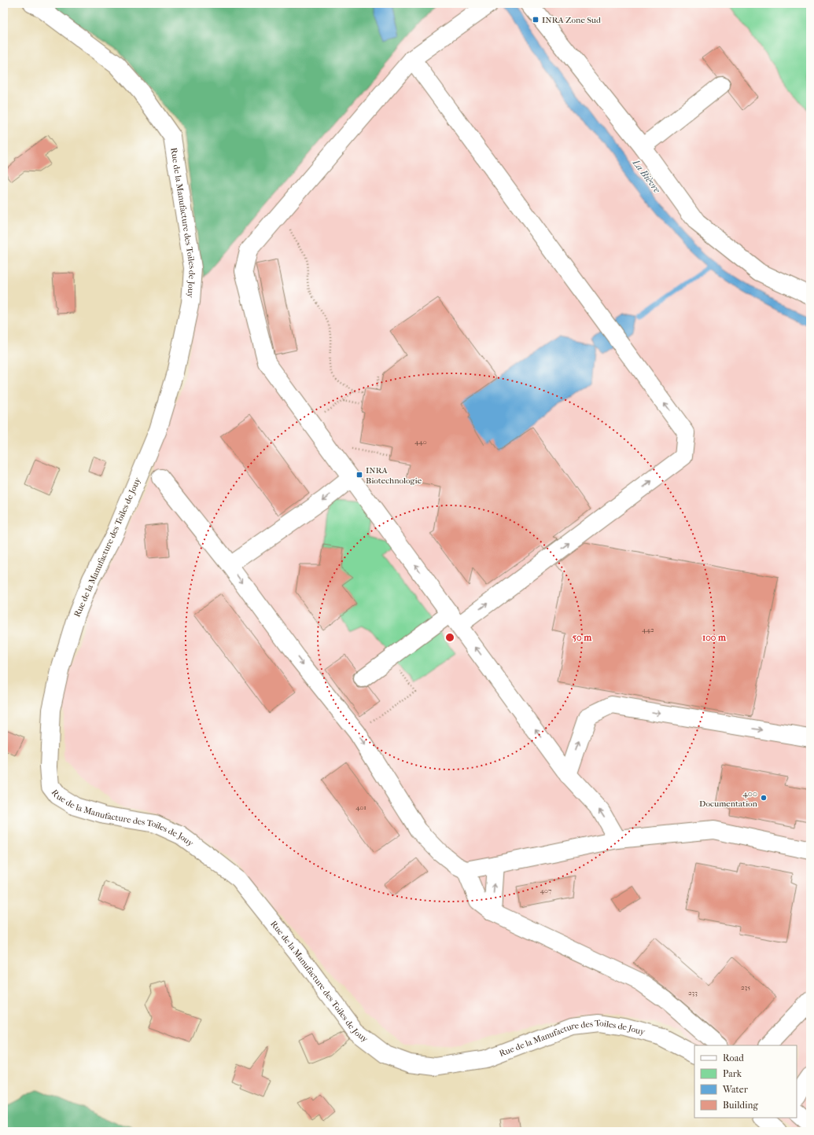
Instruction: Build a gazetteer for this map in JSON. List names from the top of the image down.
{
  "streets": {
    "street": ["Rue de la Manufacture des Toiles de Jouy"]
  },
  "water": ["La Bièvre"],
  "places": {
    "transit": ["INRA Zone Sud", "INRA Biotechnologie"],
    "other": ["400 Documentation"]
  },
  "house_numbers": [
    "440",
    "442",
    "401",
    "407",
    "235",
    "233"
  ],
  "legend": [
    "Road",
    "Park",
    "Water",
    "Building"
  ],
  "rings": ["50 m", "100 m"]
}
